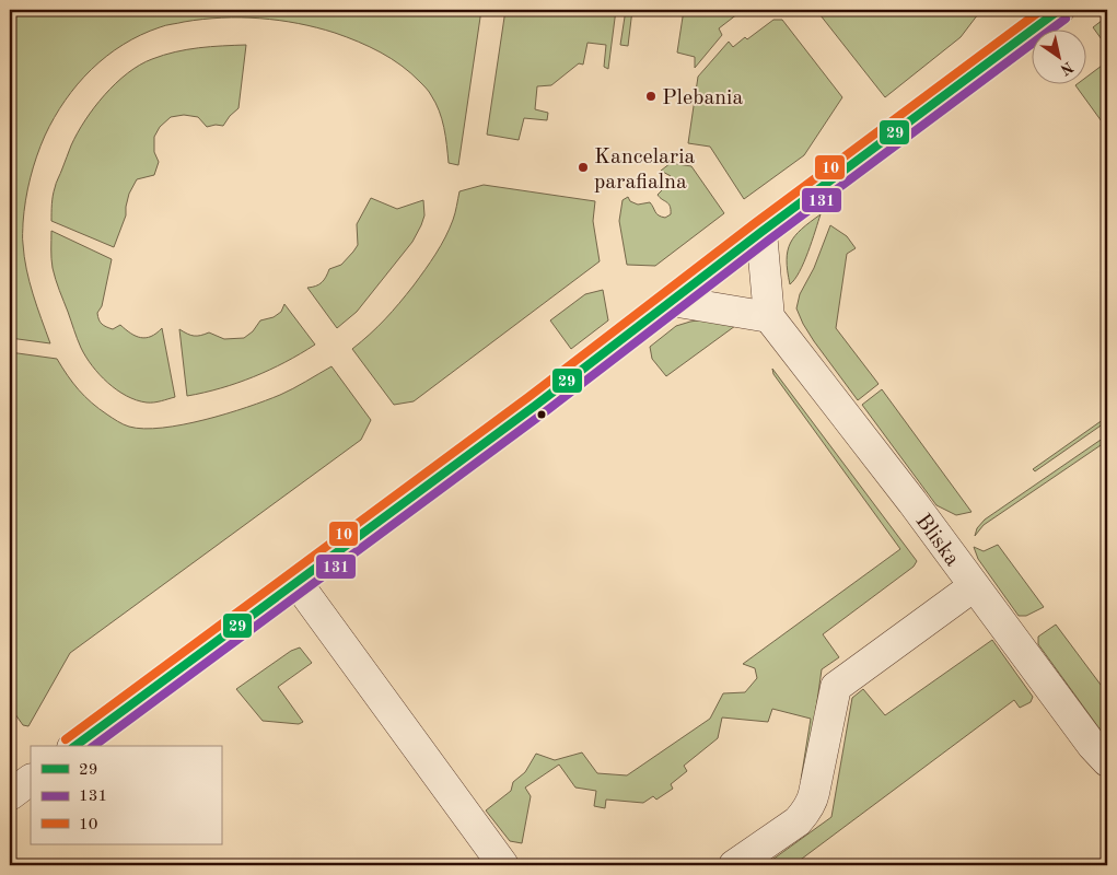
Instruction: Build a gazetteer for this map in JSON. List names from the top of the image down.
{
  "streets": {
    "street": ["Bliska"]
  },
  "places": ["Plebania", "Kancelaria parafialna"],
  "lines": ["transit line 29", "transit line 10", "transit line 131"],
  "legend": ["29", "131", "10"],
  "north": "bottom right"
}
